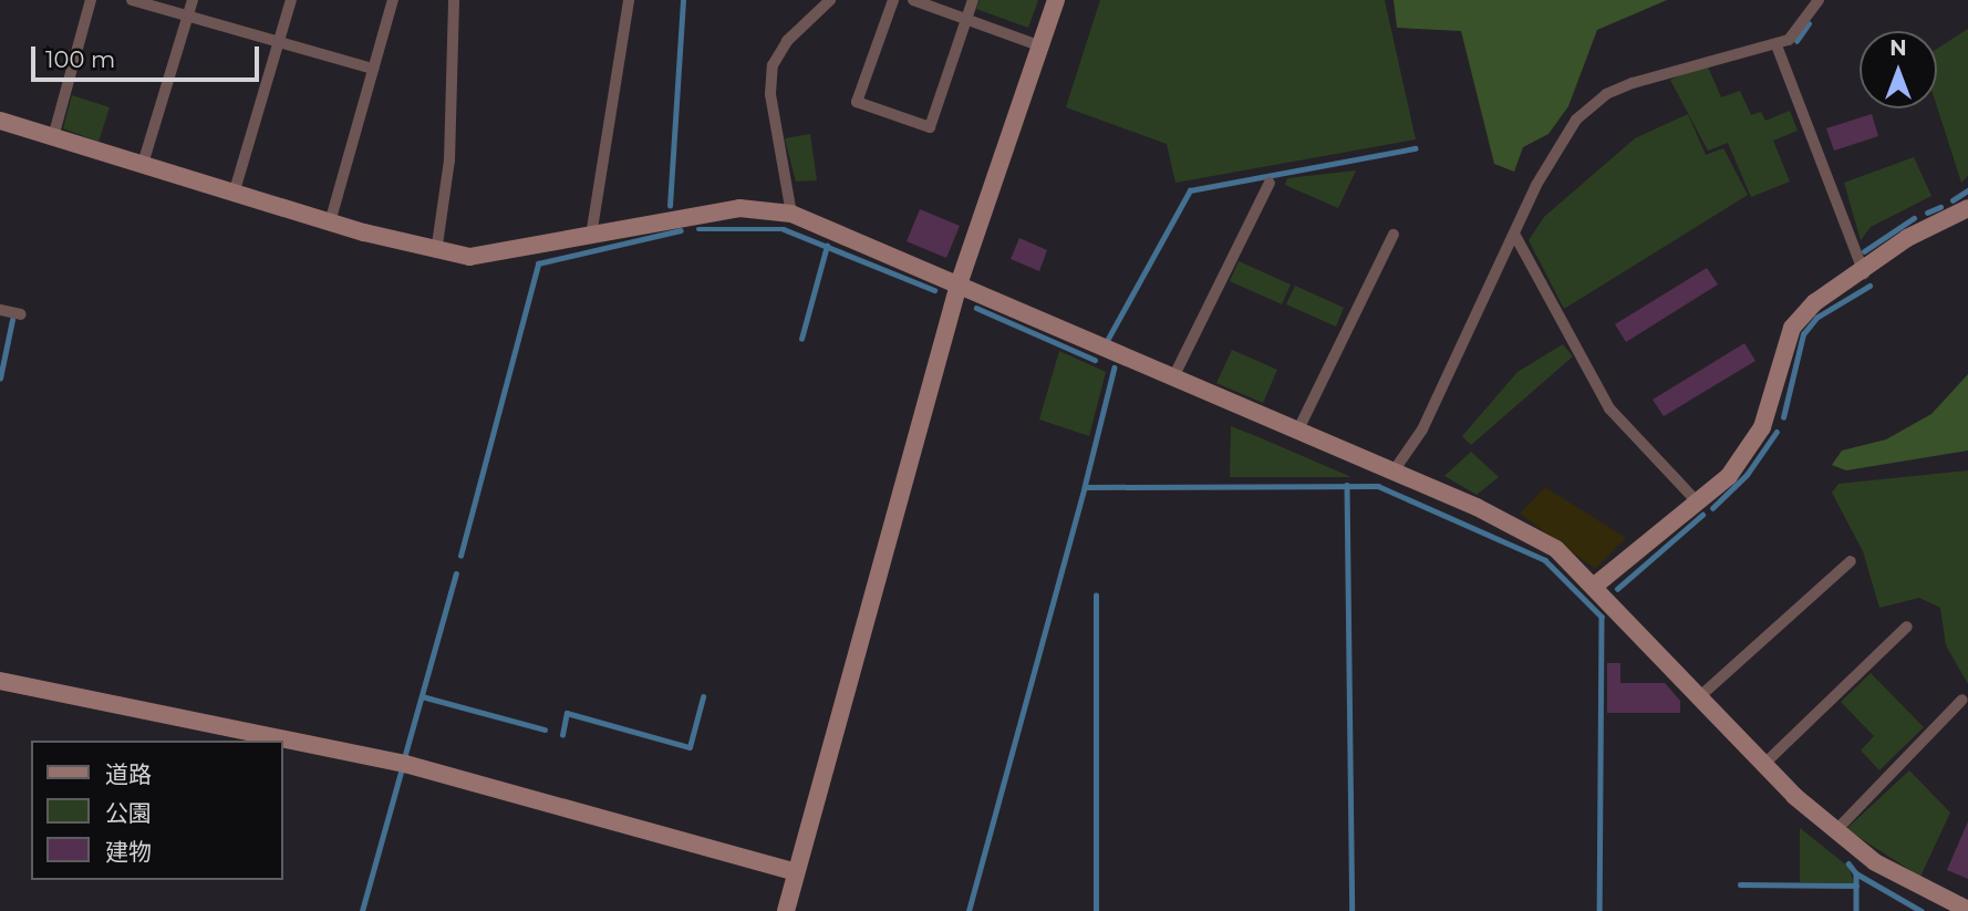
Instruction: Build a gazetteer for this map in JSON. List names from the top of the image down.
{
  "legend": ["道路", "公園", "建物"],
  "scale_bar": "100 m",
  "north": "top"
}
